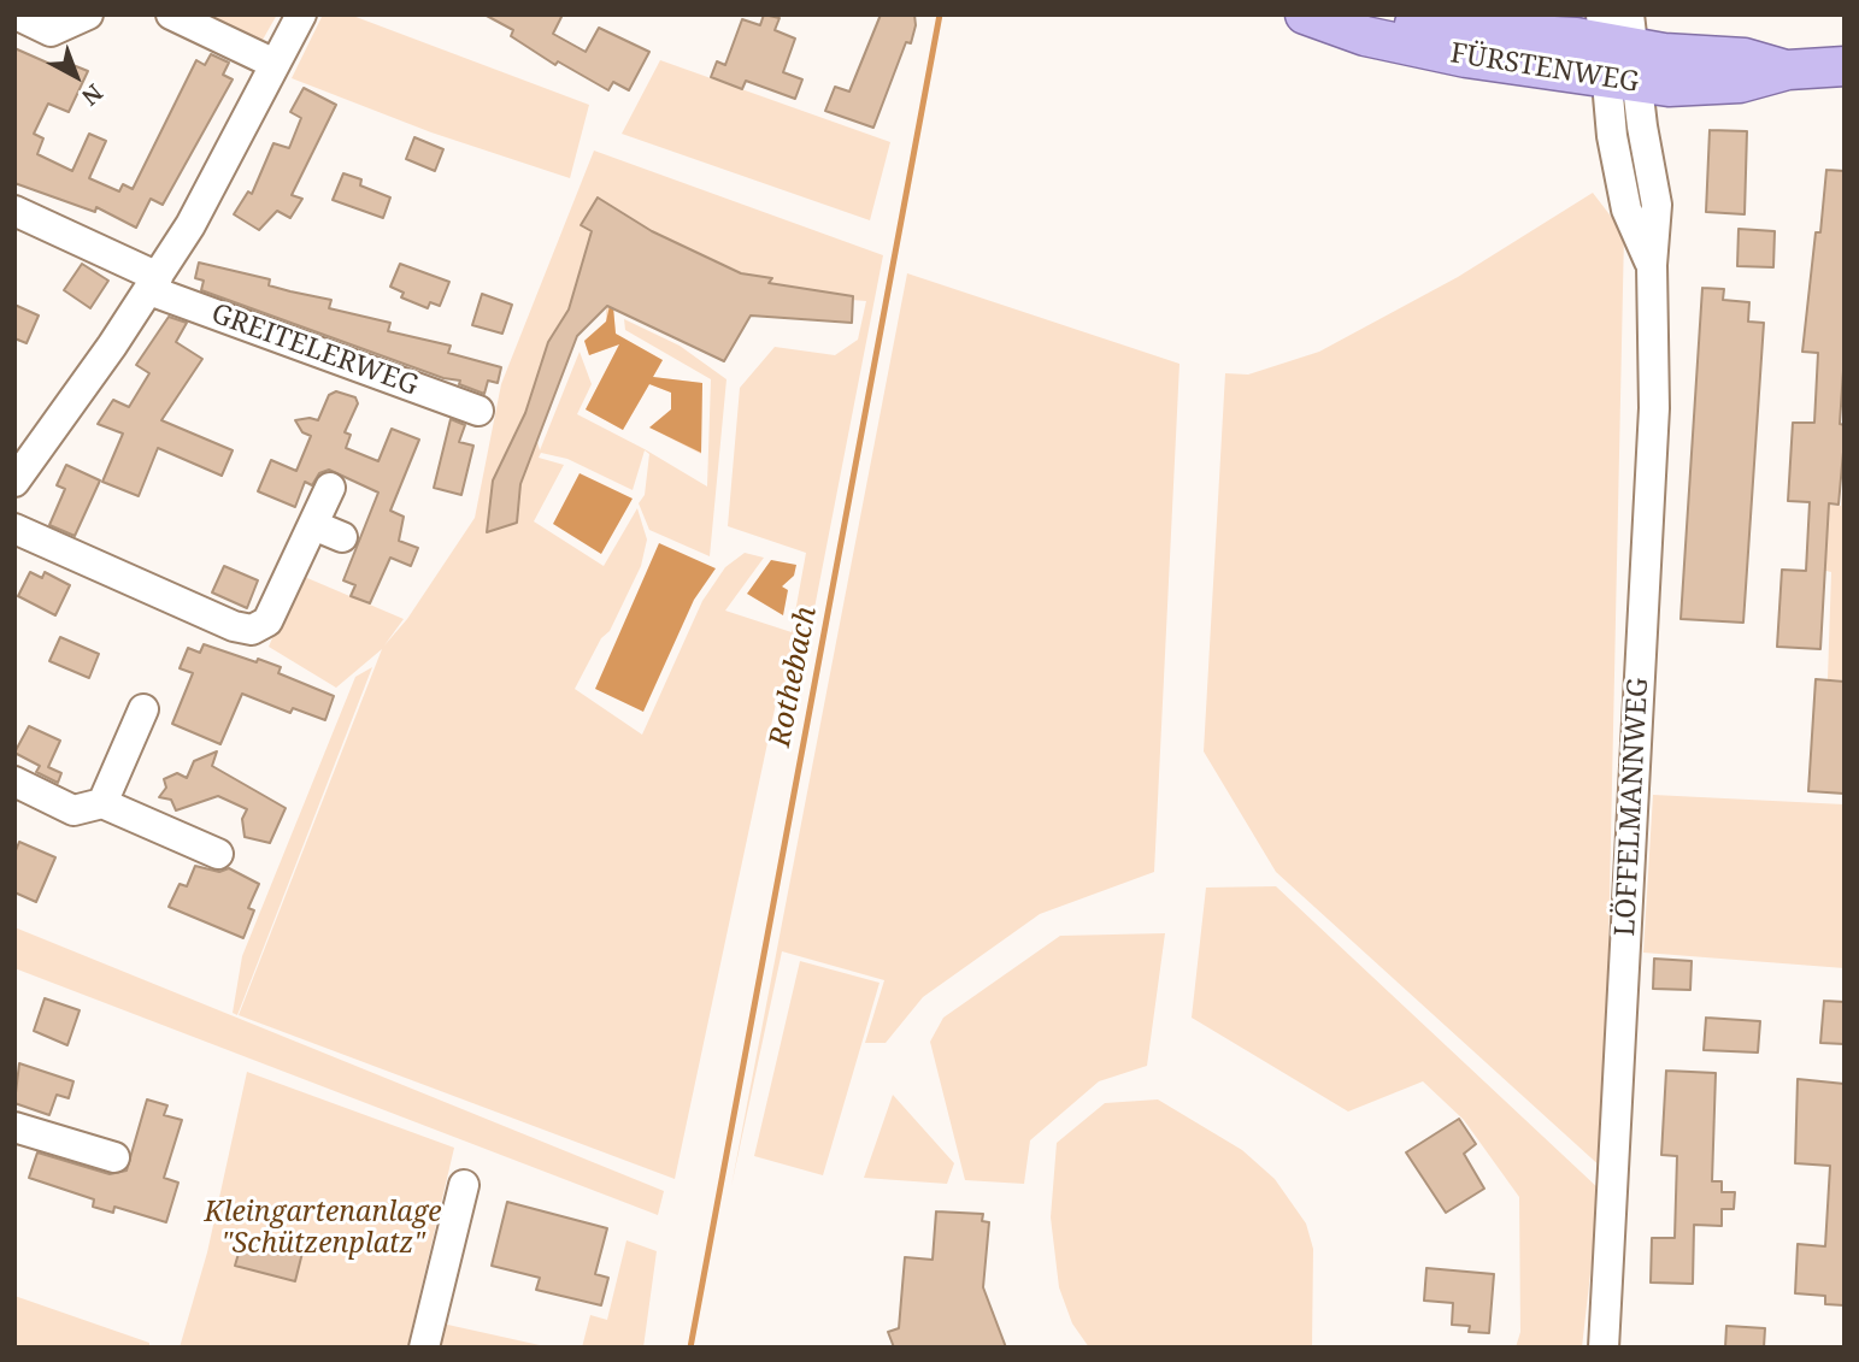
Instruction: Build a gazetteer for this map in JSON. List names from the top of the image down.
{
  "streets": {
    "main road": ["FÜRSTENWEG"],
    "street": ["GREITELERWEG", "LÖFFELMANNWEG"]
  },
  "crossings": [
    ["FÜRSTENWEG", "LÖFFELMANNWEG"]
  ],
  "water": ["Rothebach"],
  "parks": ["Kleingartenanlage \"Schützenplatz\""],
  "north": "bottom right"
}
